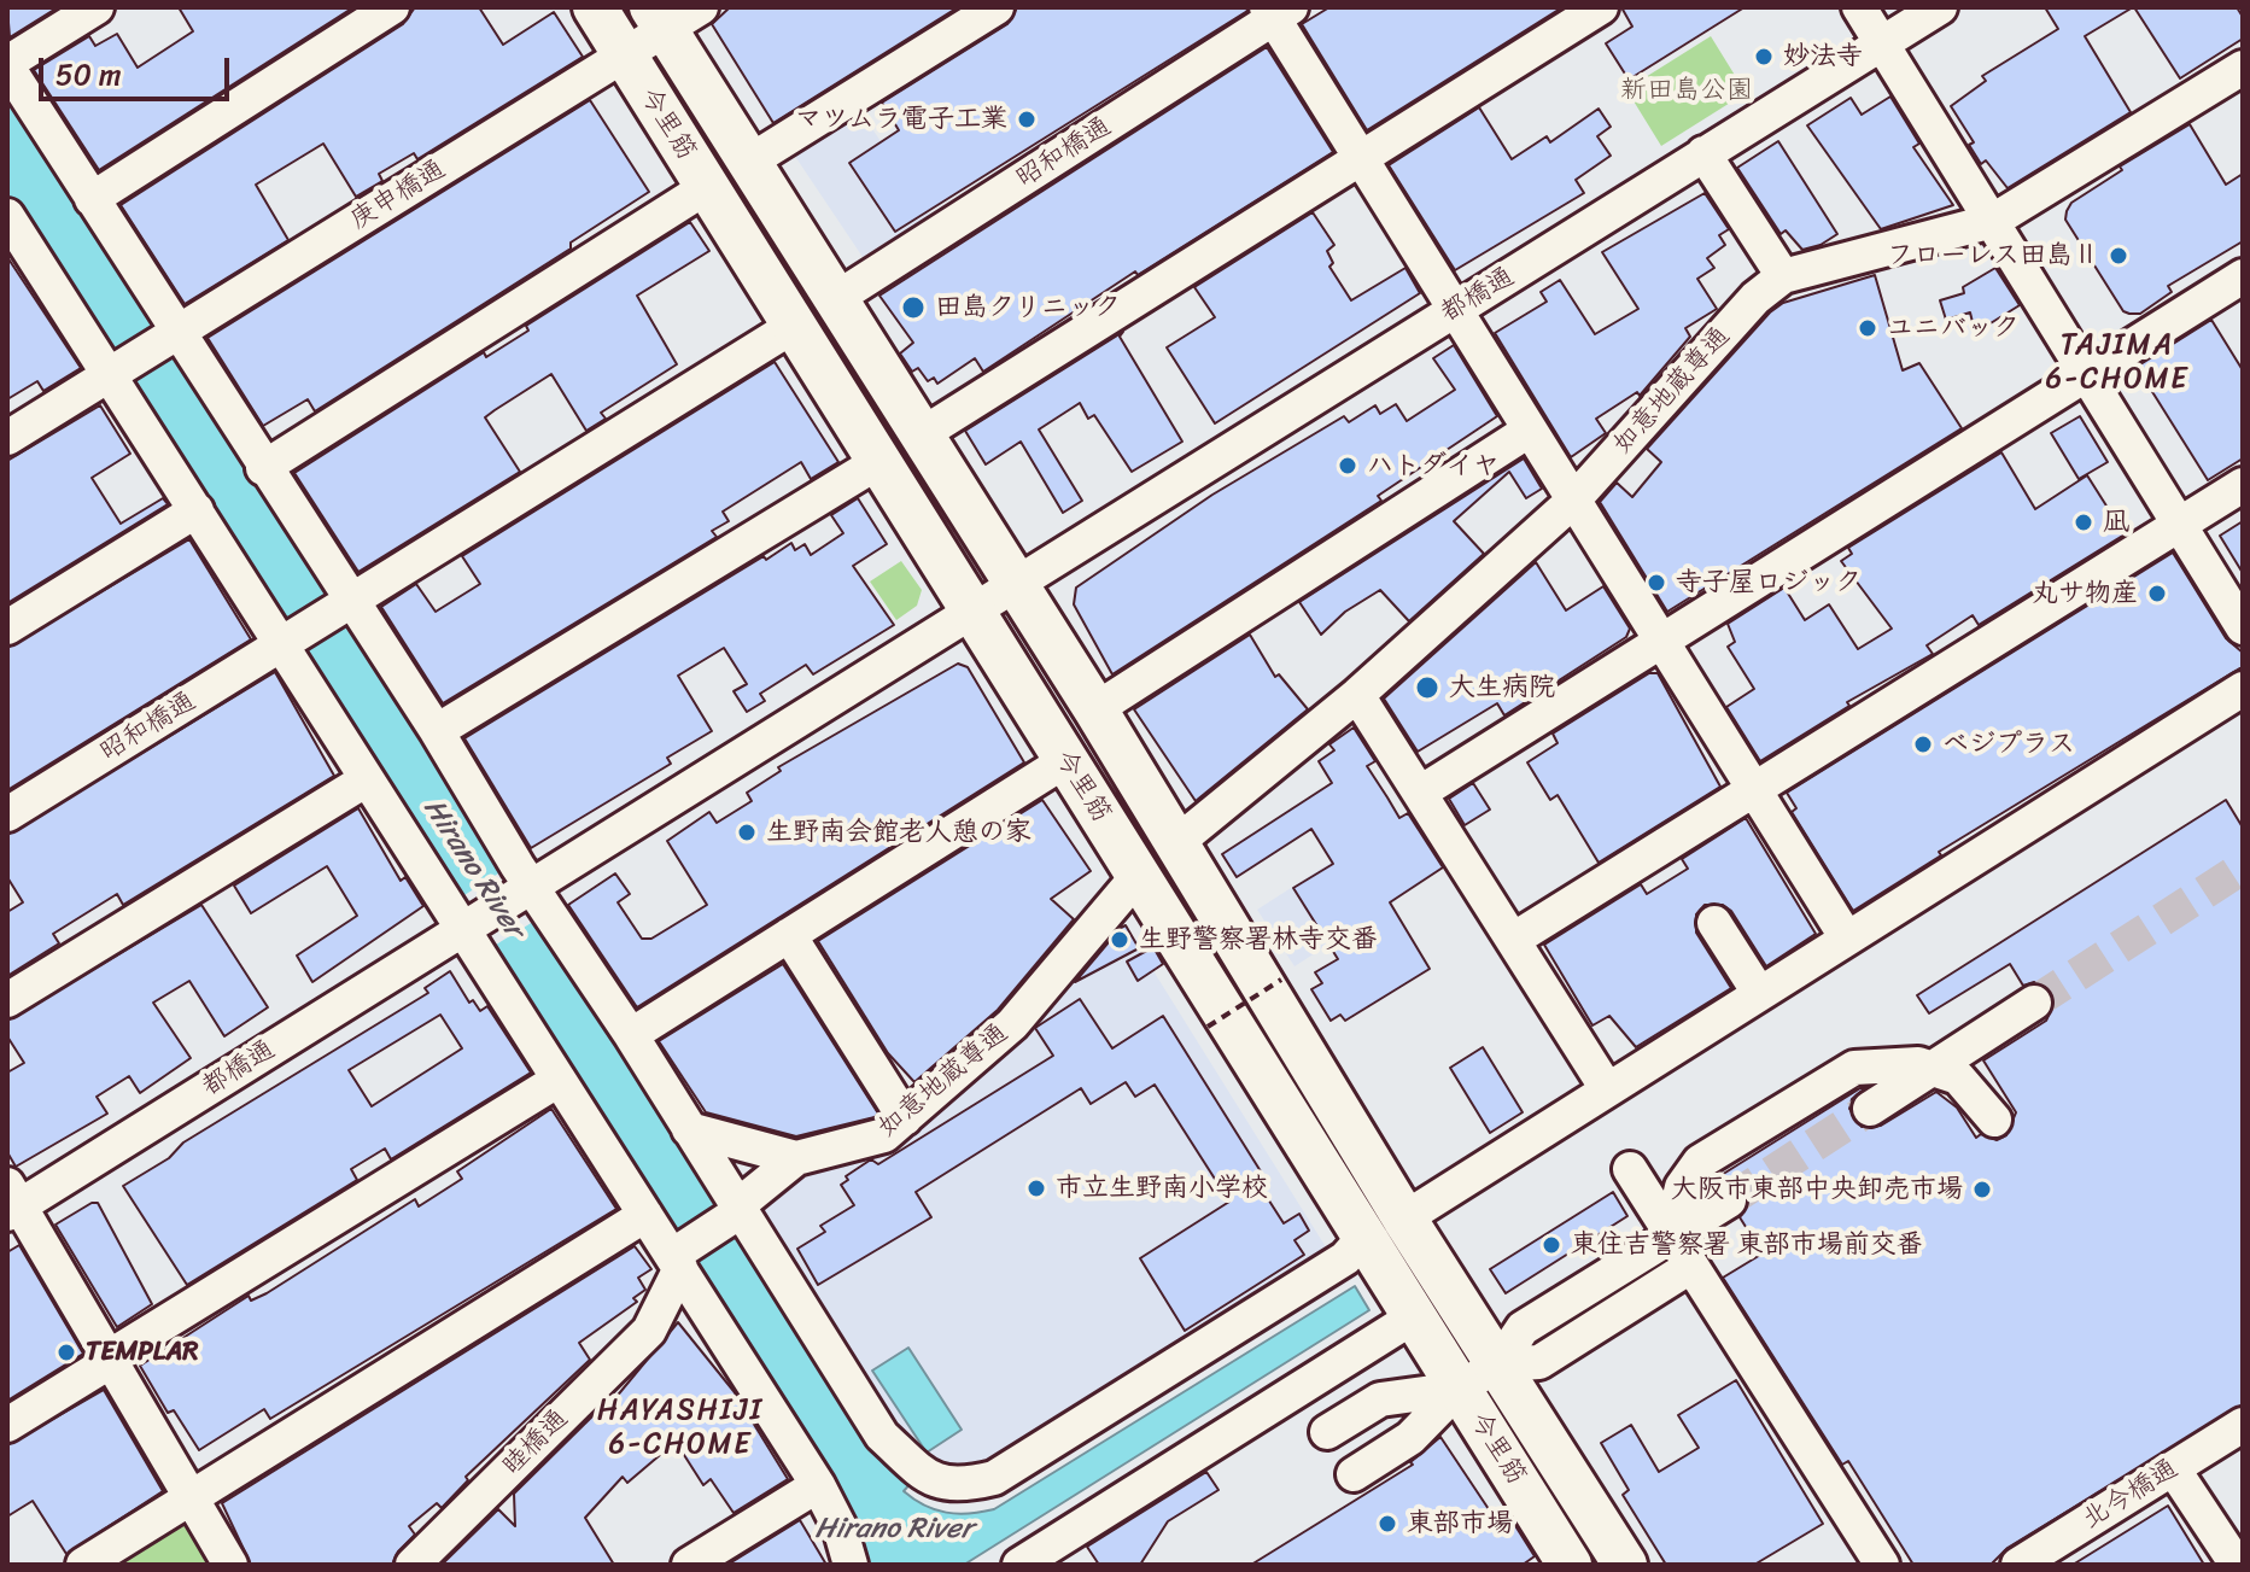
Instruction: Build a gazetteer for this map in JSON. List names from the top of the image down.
{
  "streets": {
    "main road": ["今里筋"],
    "street": [
      "昭和橋通",
      "庚申橋通",
      "都橋通",
      "如意地蔵尊通",
      "睦橋通",
      "北今橋通"
    ]
  },
  "crossings": [
    ["今里筋", "昭和橋通"],
    ["今里筋", "庚申橋通"],
    ["今里筋", "都橋通"],
    ["今里筋", "如意地蔵尊通"]
  ],
  "districts": ["TAJIMA 6-CHOME", "HAYASHIJI 6-CHOME"],
  "water": ["Hirano River"],
  "parks": ["新田島公園"],
  "places": [
    "妙法寺",
    "マツムラ電子工業",
    "フローレス田島Ⅱ",
    "田島クリニック",
    "ユニバック",
    "ハトダイヤ",
    "凪",
    "寺子屋ロジック",
    "丸サ物産",
    "大生病院",
    "ベジプラス",
    "生野南会館老人憩の家",
    "生野警察署林寺交番",
    "市立生野南小学校",
    "大阪市東部中央卸売市場",
    "東住吉警察署 東部市場前交番",
    "TEMPLAR",
    "東部市場"
  ],
  "scale_bar": "50 m"
}
